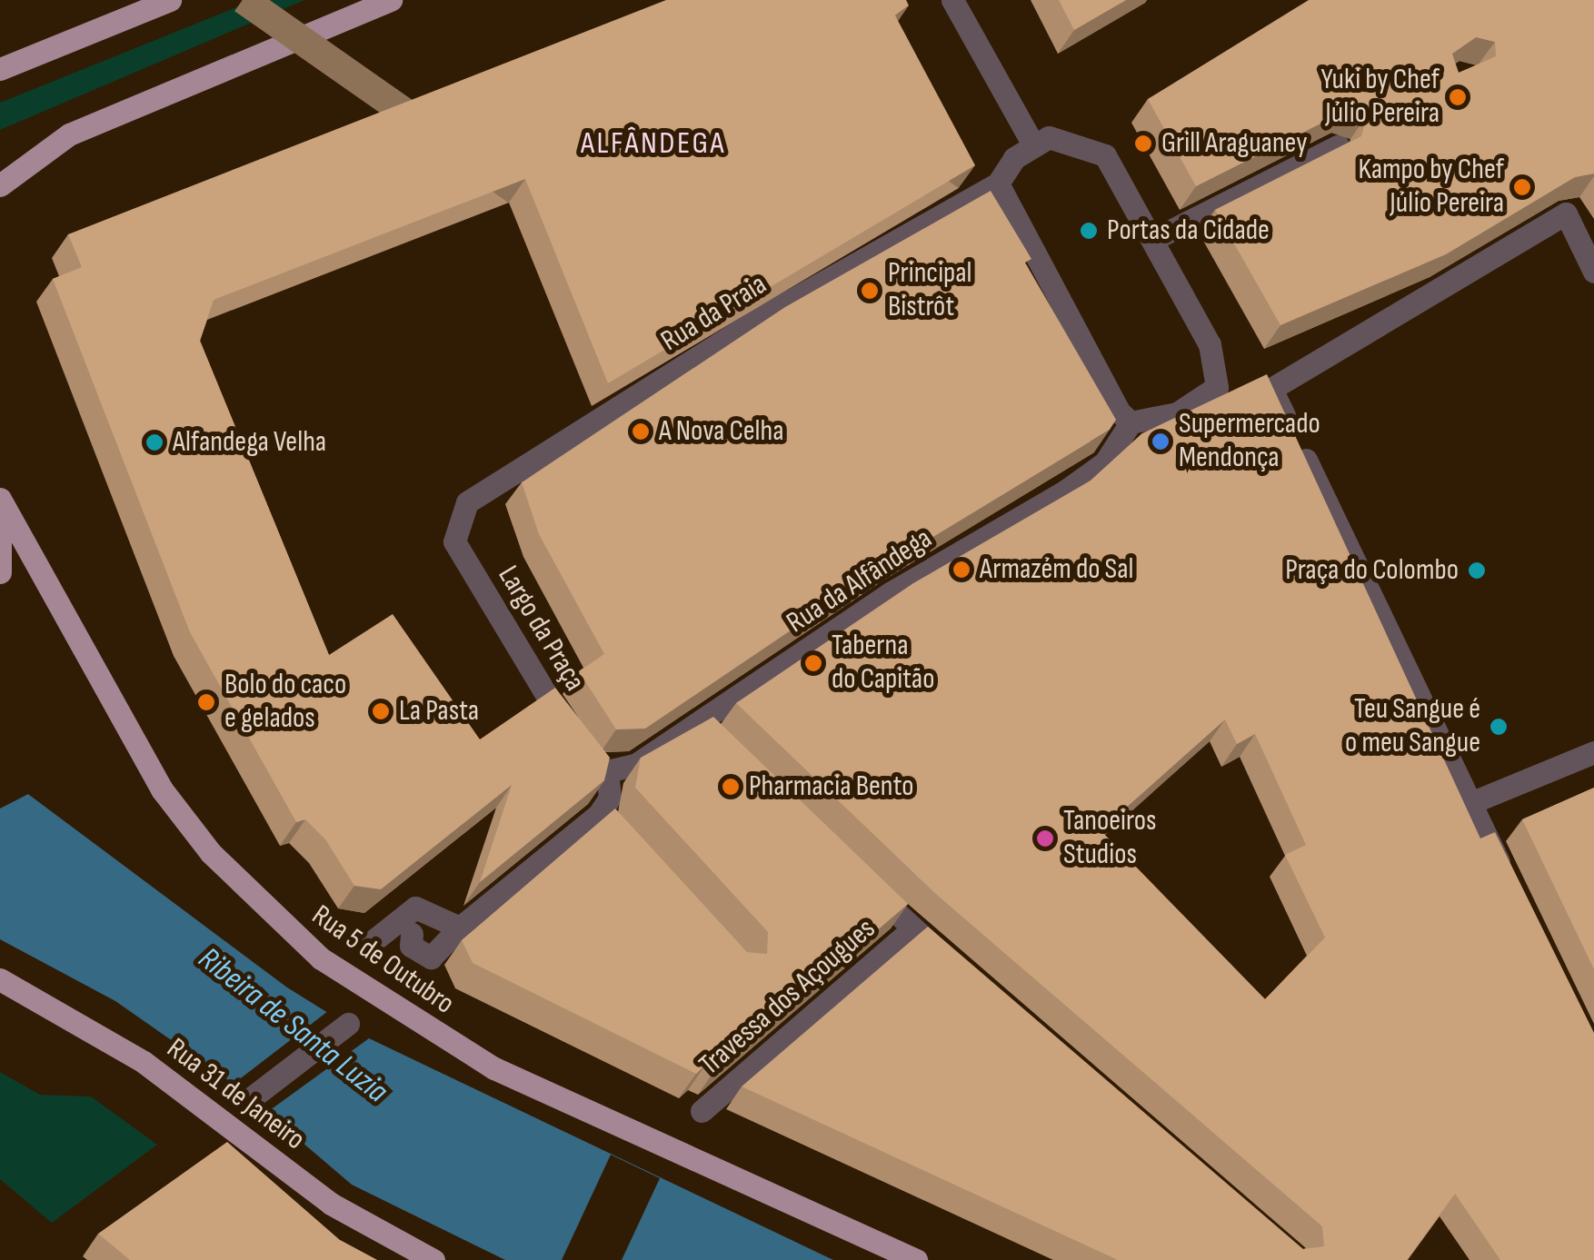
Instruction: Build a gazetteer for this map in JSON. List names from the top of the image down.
{
  "streets": {
    "main road": ["Rua 5 de Outubro", "Rua 31 de Janeiro"],
    "street": [
      "Rua da Praia",
      "Rua da Alfândega",
      "Largo da Praça",
      "Travessa dos Açougues"
    ]
  },
  "crossings": [
    ["Rua da Praia", "Largo da Praça"],
    ["Rua da Alfândega", "Largo da Praça"]
  ],
  "districts": ["ALFÂNDEGA"],
  "water": ["Ribeira de Santa Luzia"],
  "places": [
    "Yuki by Chef Júlio Pereira",
    "Grill Araguaney",
    "Kampo by Chef Júlio Pereira",
    "Portas da Cidade",
    "Principal Bistrôt",
    "A Nova Celha",
    "Supermercado Mendonça",
    "Alfandega Velha",
    "Armazém do Sal",
    "Praça do Colombo",
    "Taberna do Capitão",
    "Bolo do caco e gelados",
    "La Pasta",
    "Teu Sangue é o meu Sangue",
    "Pharmacia Bento",
    "Tanoeiros Studios"
  ]
}
